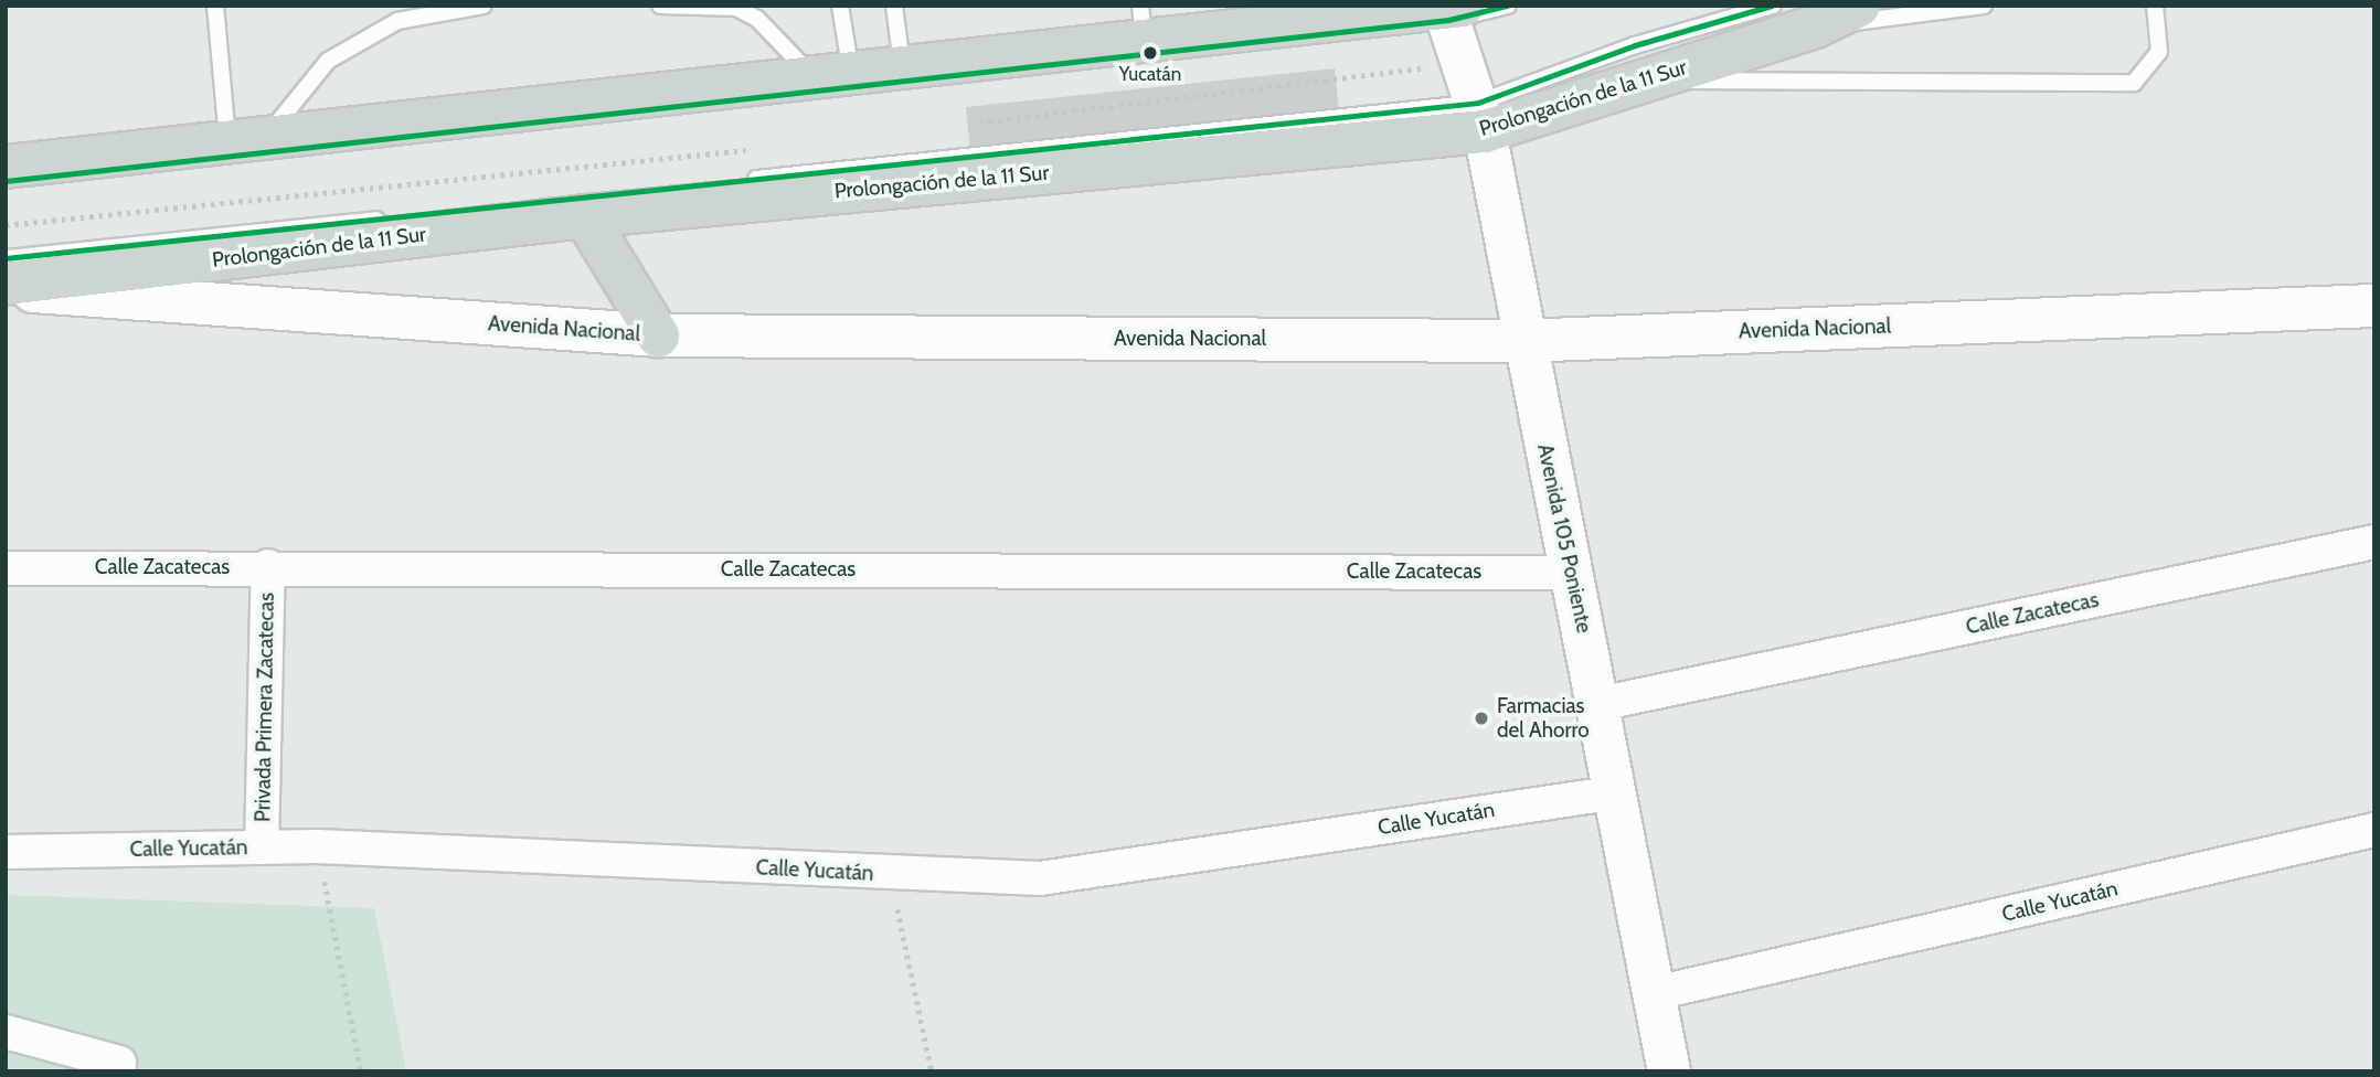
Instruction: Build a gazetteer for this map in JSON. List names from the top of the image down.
{
  "streets": {
    "main road": ["Prolongación de la 11 Sur", "Avenida Nacional", "Avenida 105 Poniente"],
    "street": ["Calle Zacatecas", "Privada Primera Zacatecas", "Calle Yucatán"]
  },
  "crossings": [
    ["Prolongación de la 11 Sur", "Avenida Nacional"],
    ["Prolongación de la 11 Sur", "Avenida 105 Poniente"],
    ["Avenida Nacional", "Avenida 105 Poniente"],
    ["Avenida 105 Poniente", "Calle Zacatecas"],
    ["Avenida 105 Poniente", "Calle Yucatán"],
    ["Calle Zacatecas", "Privada Primera Zacatecas"],
    ["Privada Primera Zacatecas", "Calle Yucatán"]
  ],
  "places": ["Yucatán", "Farmacias del Ahorro"]
}
